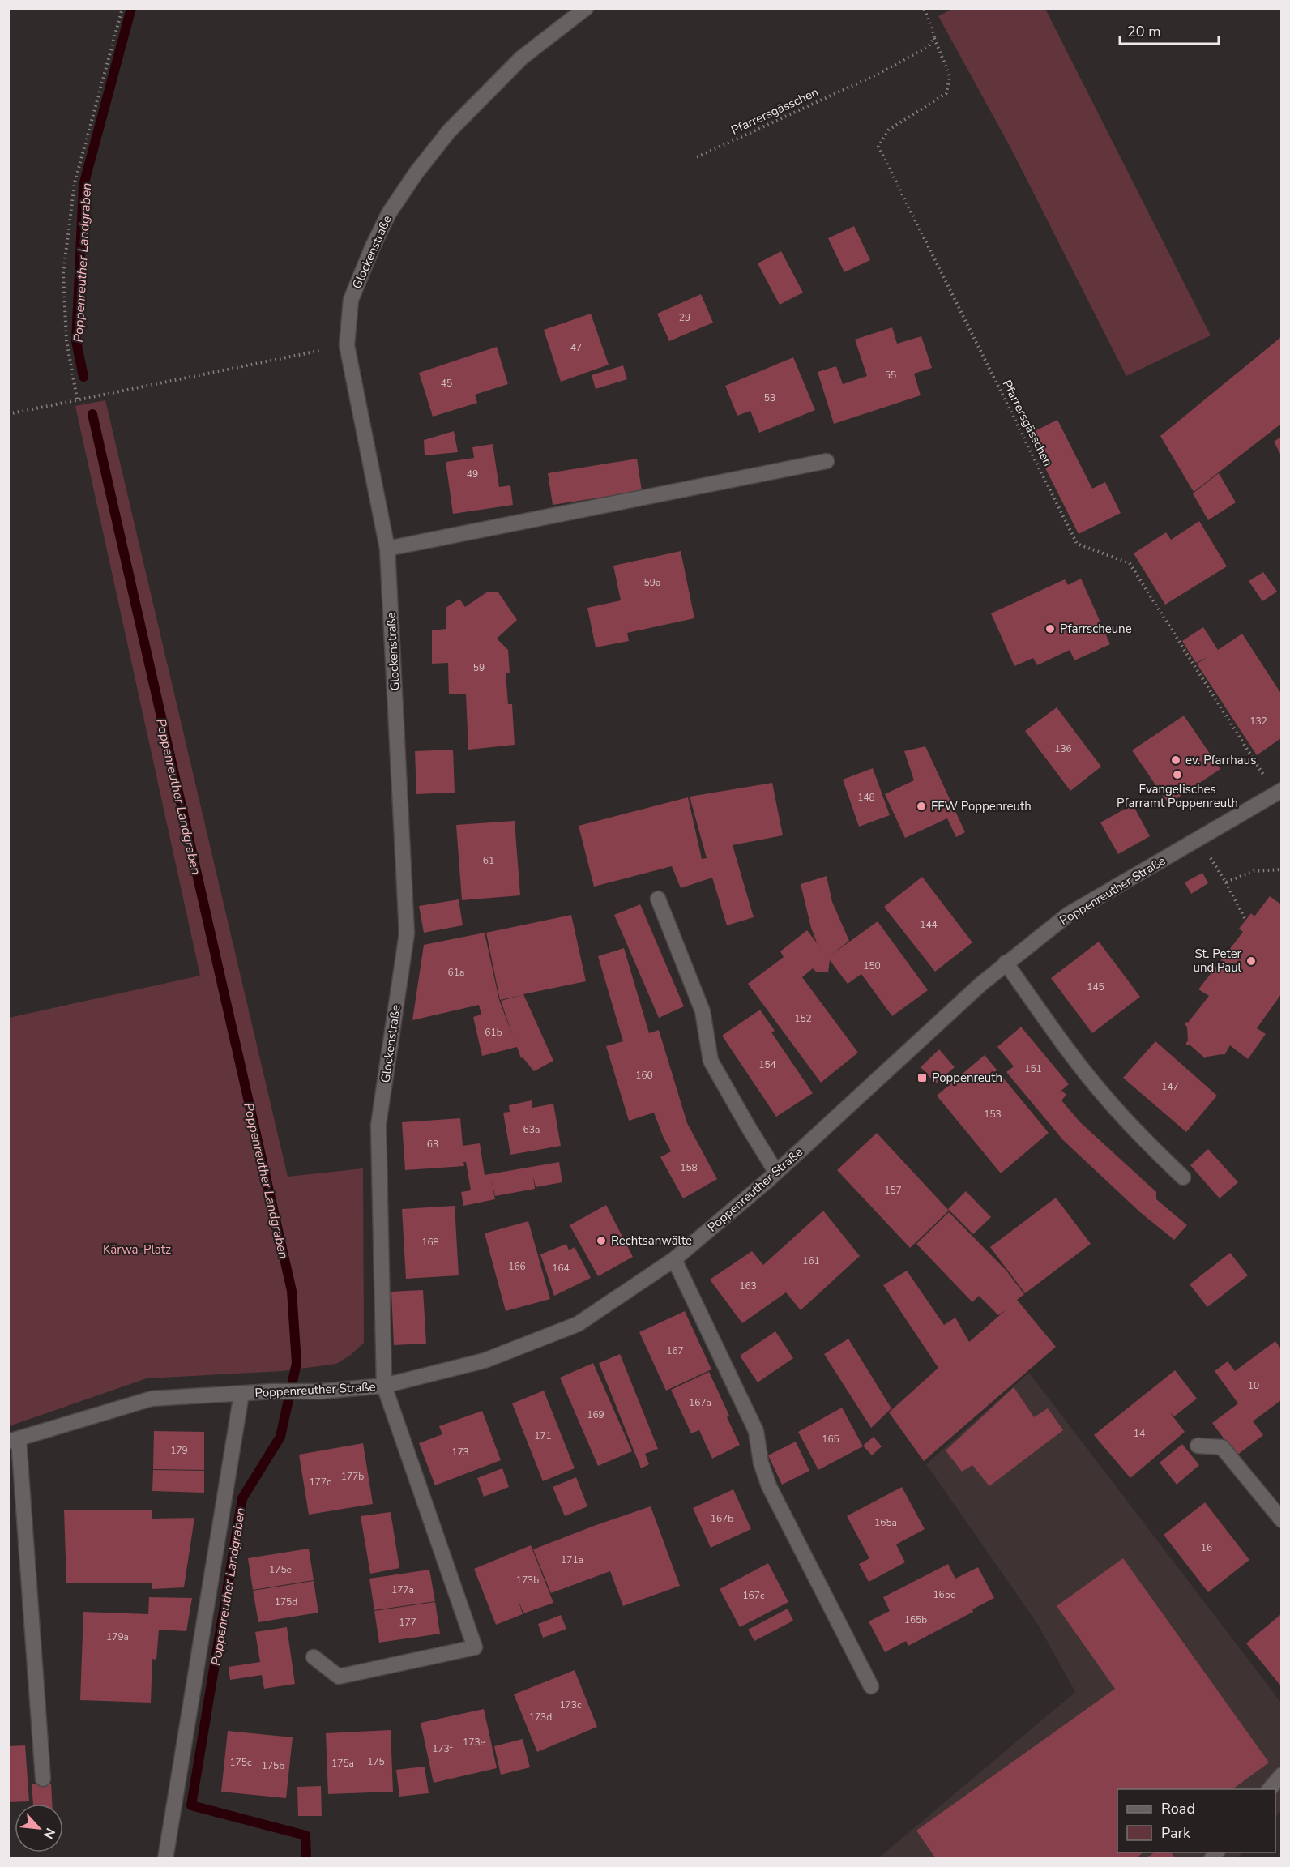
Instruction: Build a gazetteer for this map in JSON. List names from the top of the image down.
{
  "streets": {
    "street": ["Glockenstraße", "Poppenreuther Straße"],
    "path": ["Pfarrersgässchen"]
  },
  "crossings": [
    ["Pfarrersgässchen", "Poppenreuther Straße"],
    ["Glockenstraße", "Poppenreuther Straße"]
  ],
  "water": ["Poppenreuther Landgraben"],
  "parks": ["Kärwa-Platz"],
  "places": {
    "other": [
      "Pfarrscheune",
      "ev. Pfarrhaus",
      "Evangelisches Pfarramt Poppenreuth",
      "FFW Poppenreuth",
      "St. Peter und Paul",
      "Rechtsanwälte"
    ],
    "transit": ["Poppenreuth"]
  },
  "house_numbers": [
    "29",
    "47",
    "55",
    "45",
    "53",
    "49",
    "59a",
    "59",
    "132",
    "136",
    "148",
    "61",
    "144",
    "150",
    "61a",
    "145",
    "152",
    "61b",
    "154",
    "151",
    "160",
    "147",
    "153",
    "63a",
    "63",
    "158",
    "157",
    "168",
    "161",
    "166",
    "164",
    "163",
    "167",
    "10",
    "167a",
    "169",
    "14",
    "171",
    "165",
    "179",
    "173",
    "177b",
    "177c",
    "167b",
    "165a",
    "16",
    "171a",
    "175e",
    "173b",
    "177a",
    "165c",
    "167c",
    "175d",
    "165b",
    "177",
    "179a",
    "173c",
    "173d",
    "173e",
    "173f",
    "175",
    "175c",
    "175a",
    "175b"
  ],
  "legend": ["Road", "Park"],
  "scale_bar": "20 m",
  "north": "bottom right"
}
